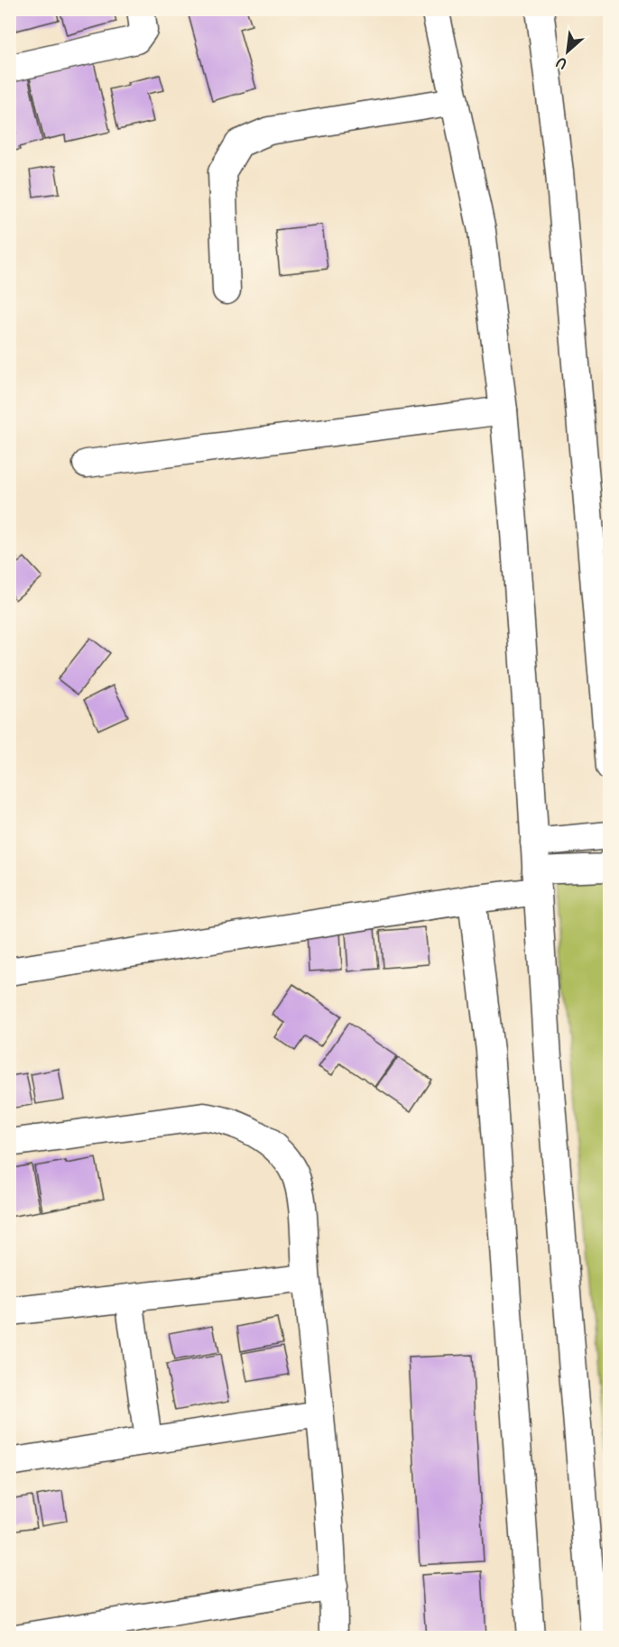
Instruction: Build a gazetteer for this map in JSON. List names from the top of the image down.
{
  "north": "bottom left"
}
